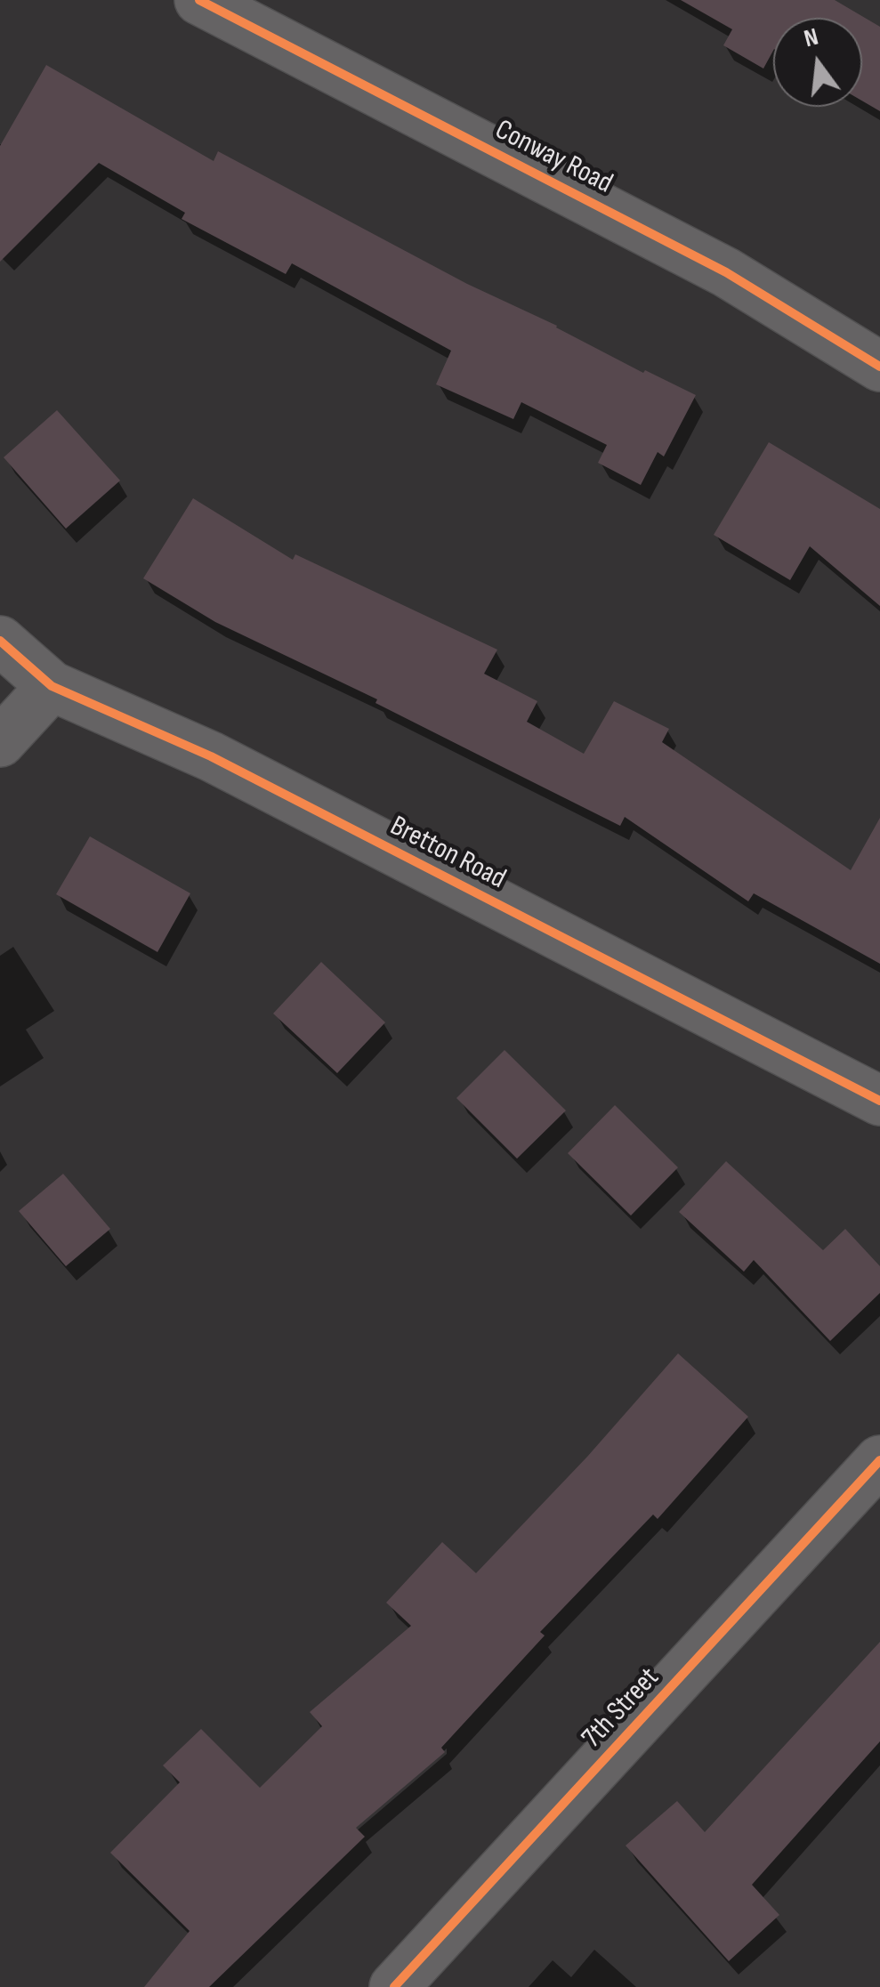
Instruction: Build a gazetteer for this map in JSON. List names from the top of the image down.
{
  "streets": {
    "street": ["Conway Road", "Bretton Road", "7th Street"]
  },
  "north": "top"
}
